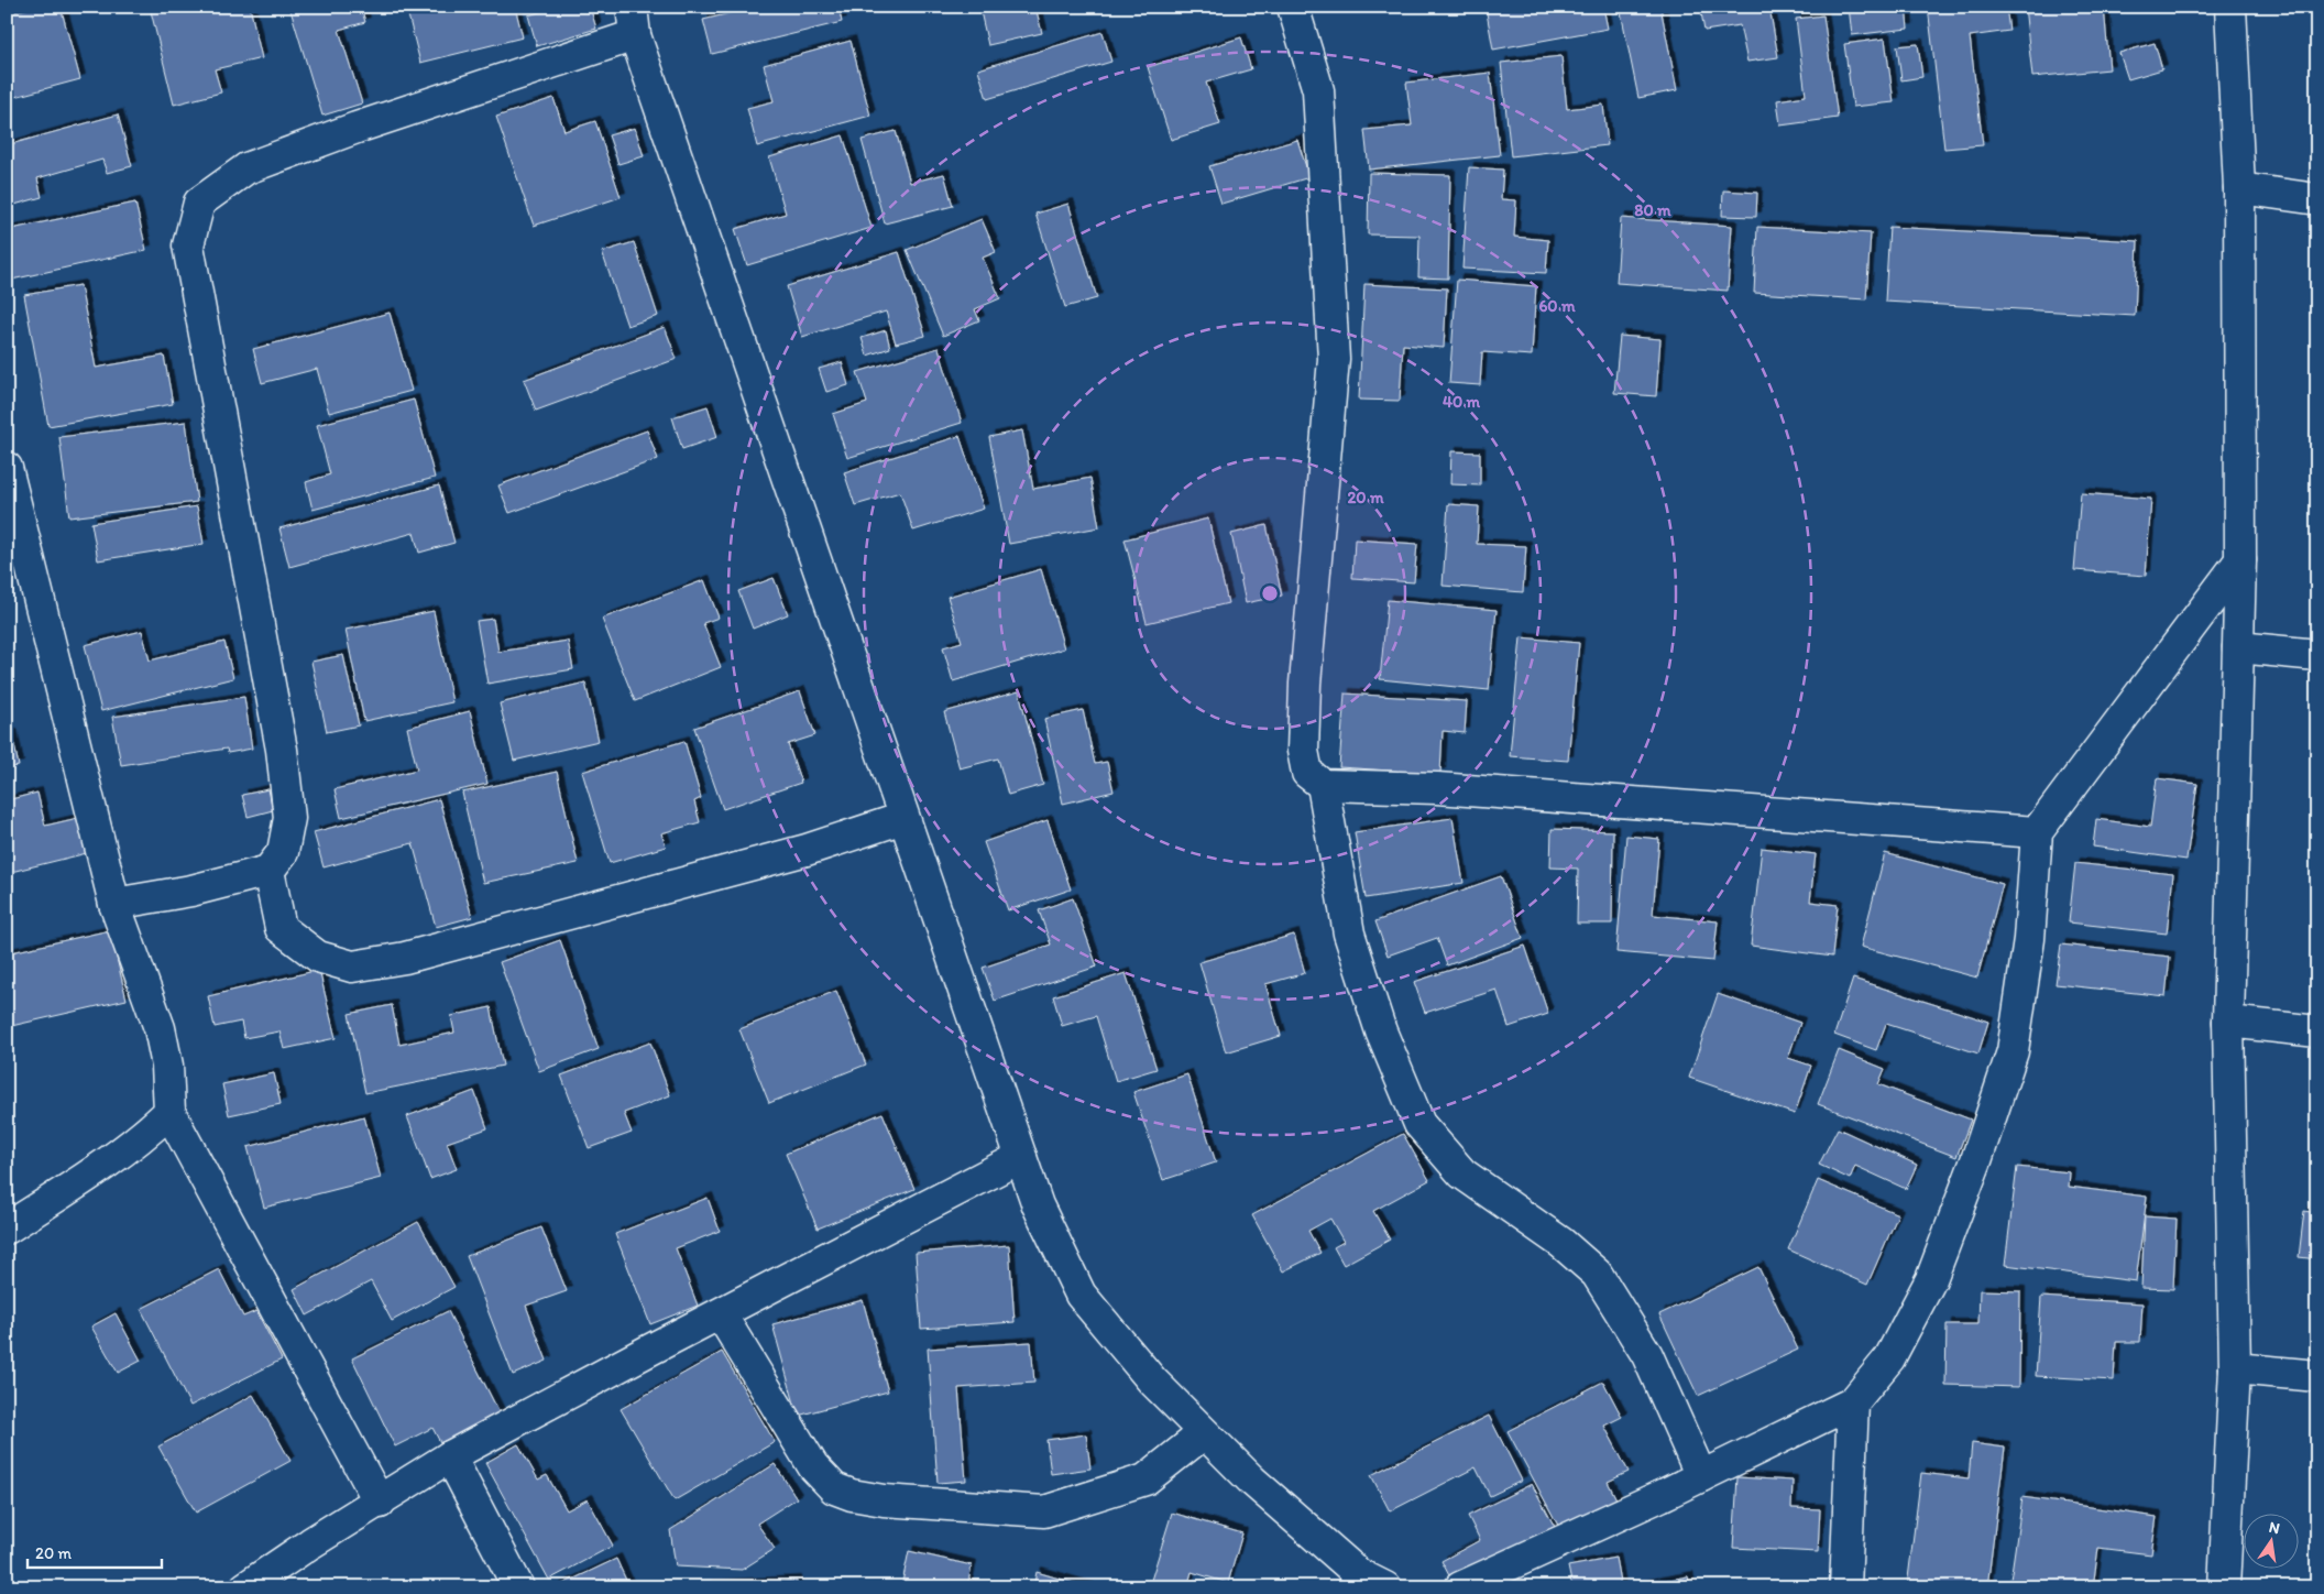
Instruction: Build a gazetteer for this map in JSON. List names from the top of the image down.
{
  "scale_bar": "20 m",
  "north": "top",
  "rings": [
    "80 m",
    "60 m",
    "40 m",
    "20 m"
  ]
}
